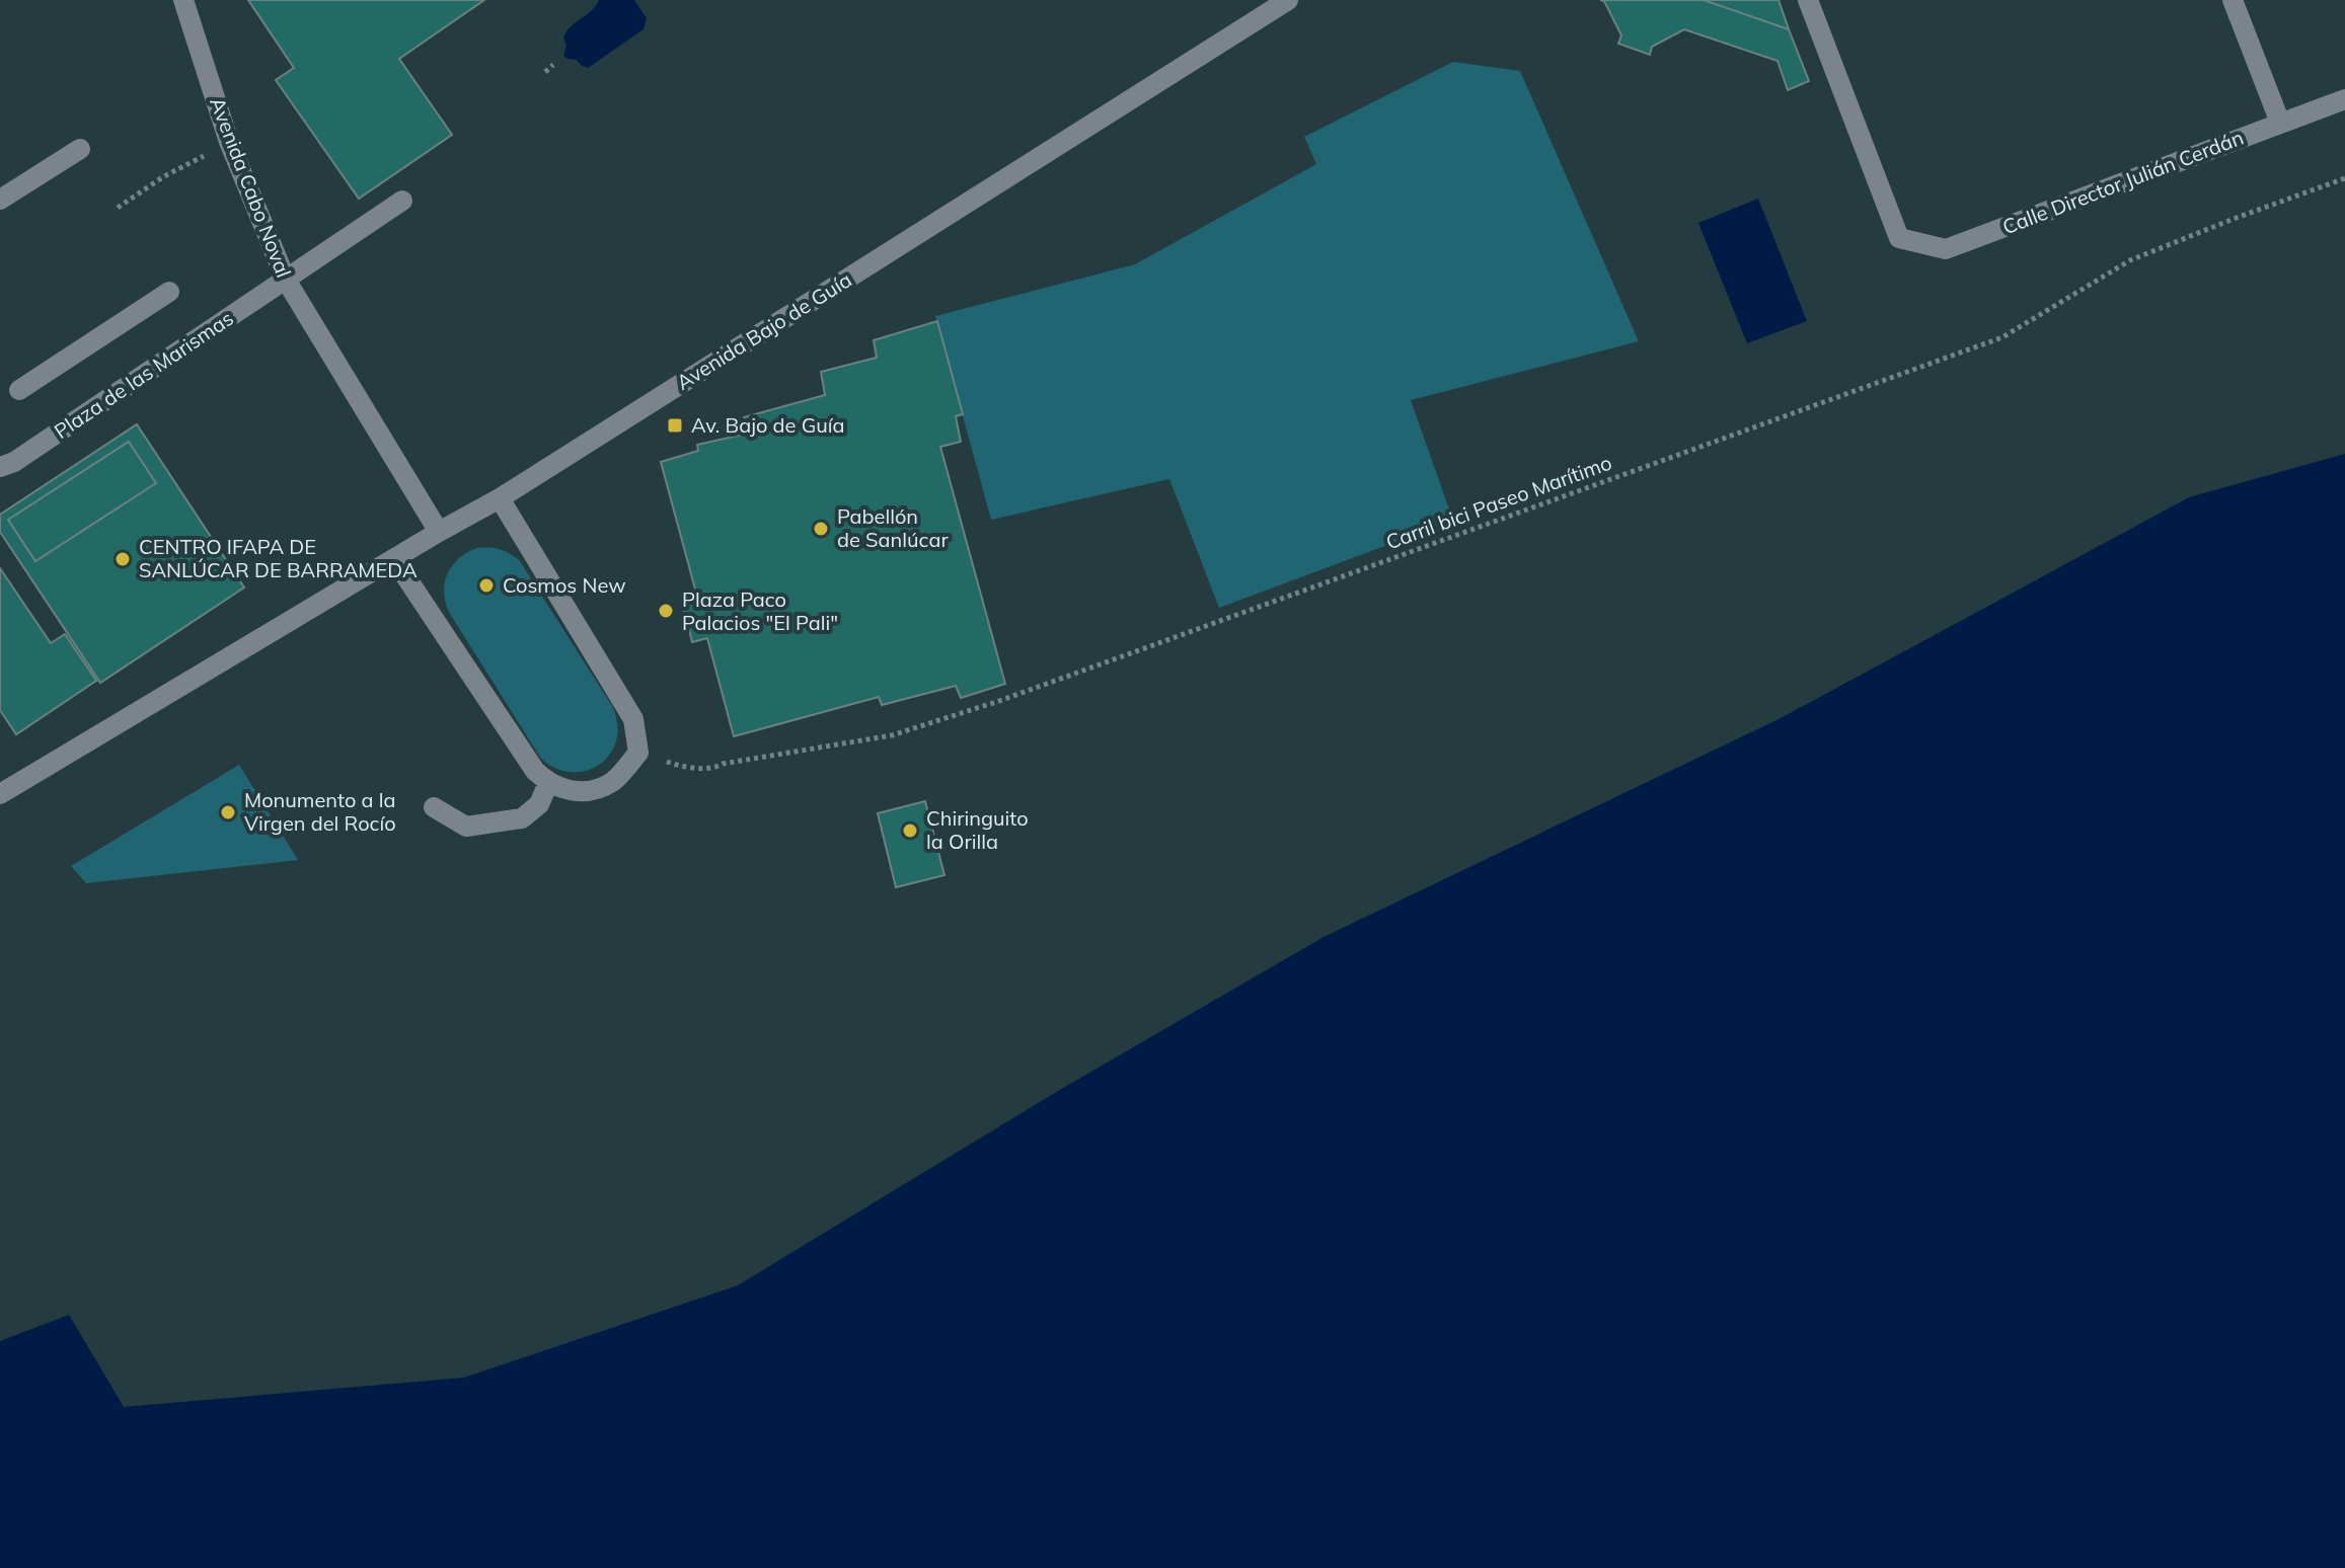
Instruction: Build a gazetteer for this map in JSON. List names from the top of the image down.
{
  "streets": {
    "street": [
      "Calle Director Julián Cerdán",
      "Avenida Cabo Noval",
      "Avenida Bajo de Guía",
      "Plaza de las Marismas"
    ],
    "path": ["Carril bici Paseo Marítimo"]
  },
  "crossings": [
    ["Avenida Cabo Noval", "Avenida Bajo de Guía"],
    ["Avenida Cabo Noval", "Plaza de las Marismas"]
  ],
  "places": {
    "transit": ["Av. Bajo de Guía"],
    "other": [
      "Pabellón de Sanlúcar",
      "CENTRO IFAPA DE SANLÚCAR DE BARRAMEDA",
      "Cosmos New",
      "Plaza Paco Palacios \"El Pali\"",
      "Monumento a la Virgen del Rocío",
      "Chiringuito la Orilla"
    ]
  }
}
